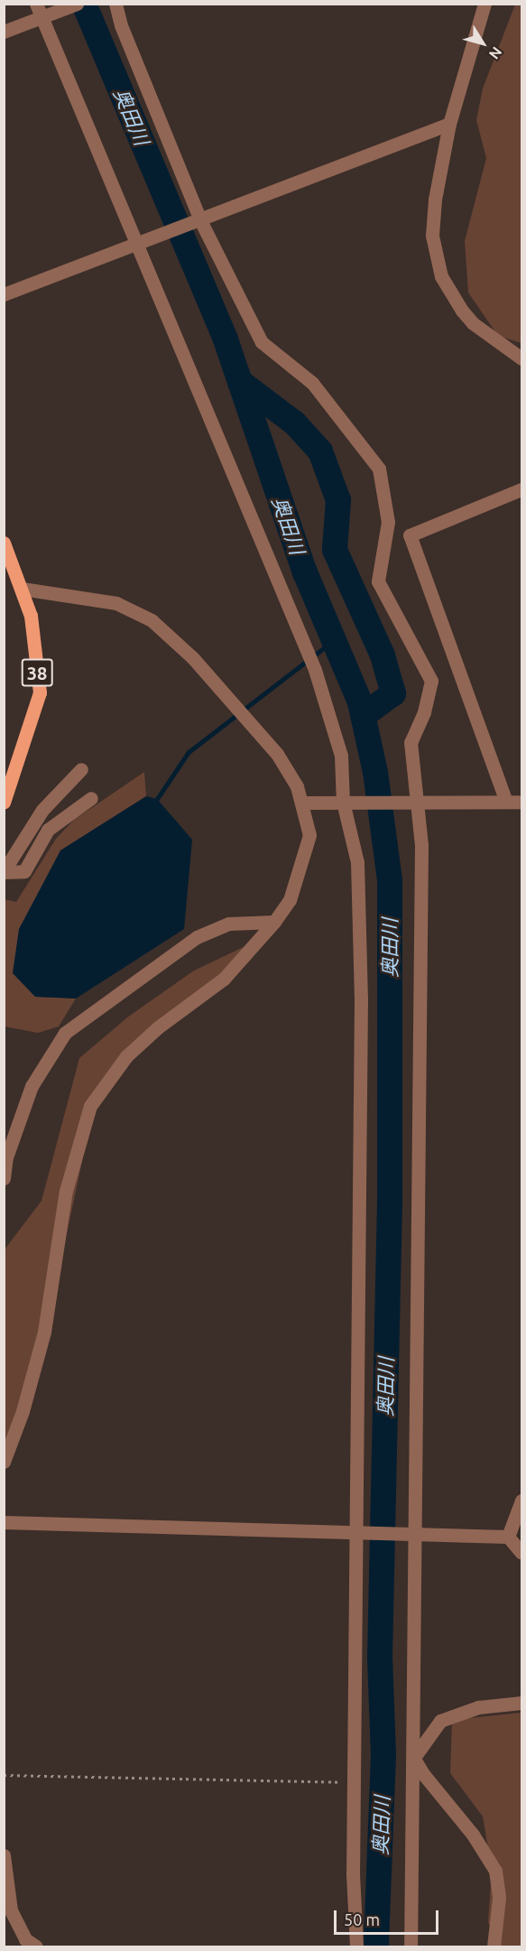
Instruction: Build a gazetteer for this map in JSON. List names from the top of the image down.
{
  "streets": {
    "main road": ["38"]
  },
  "water": ["奥田川"],
  "scale_bar": "50 m",
  "north": "bottom right"
}
